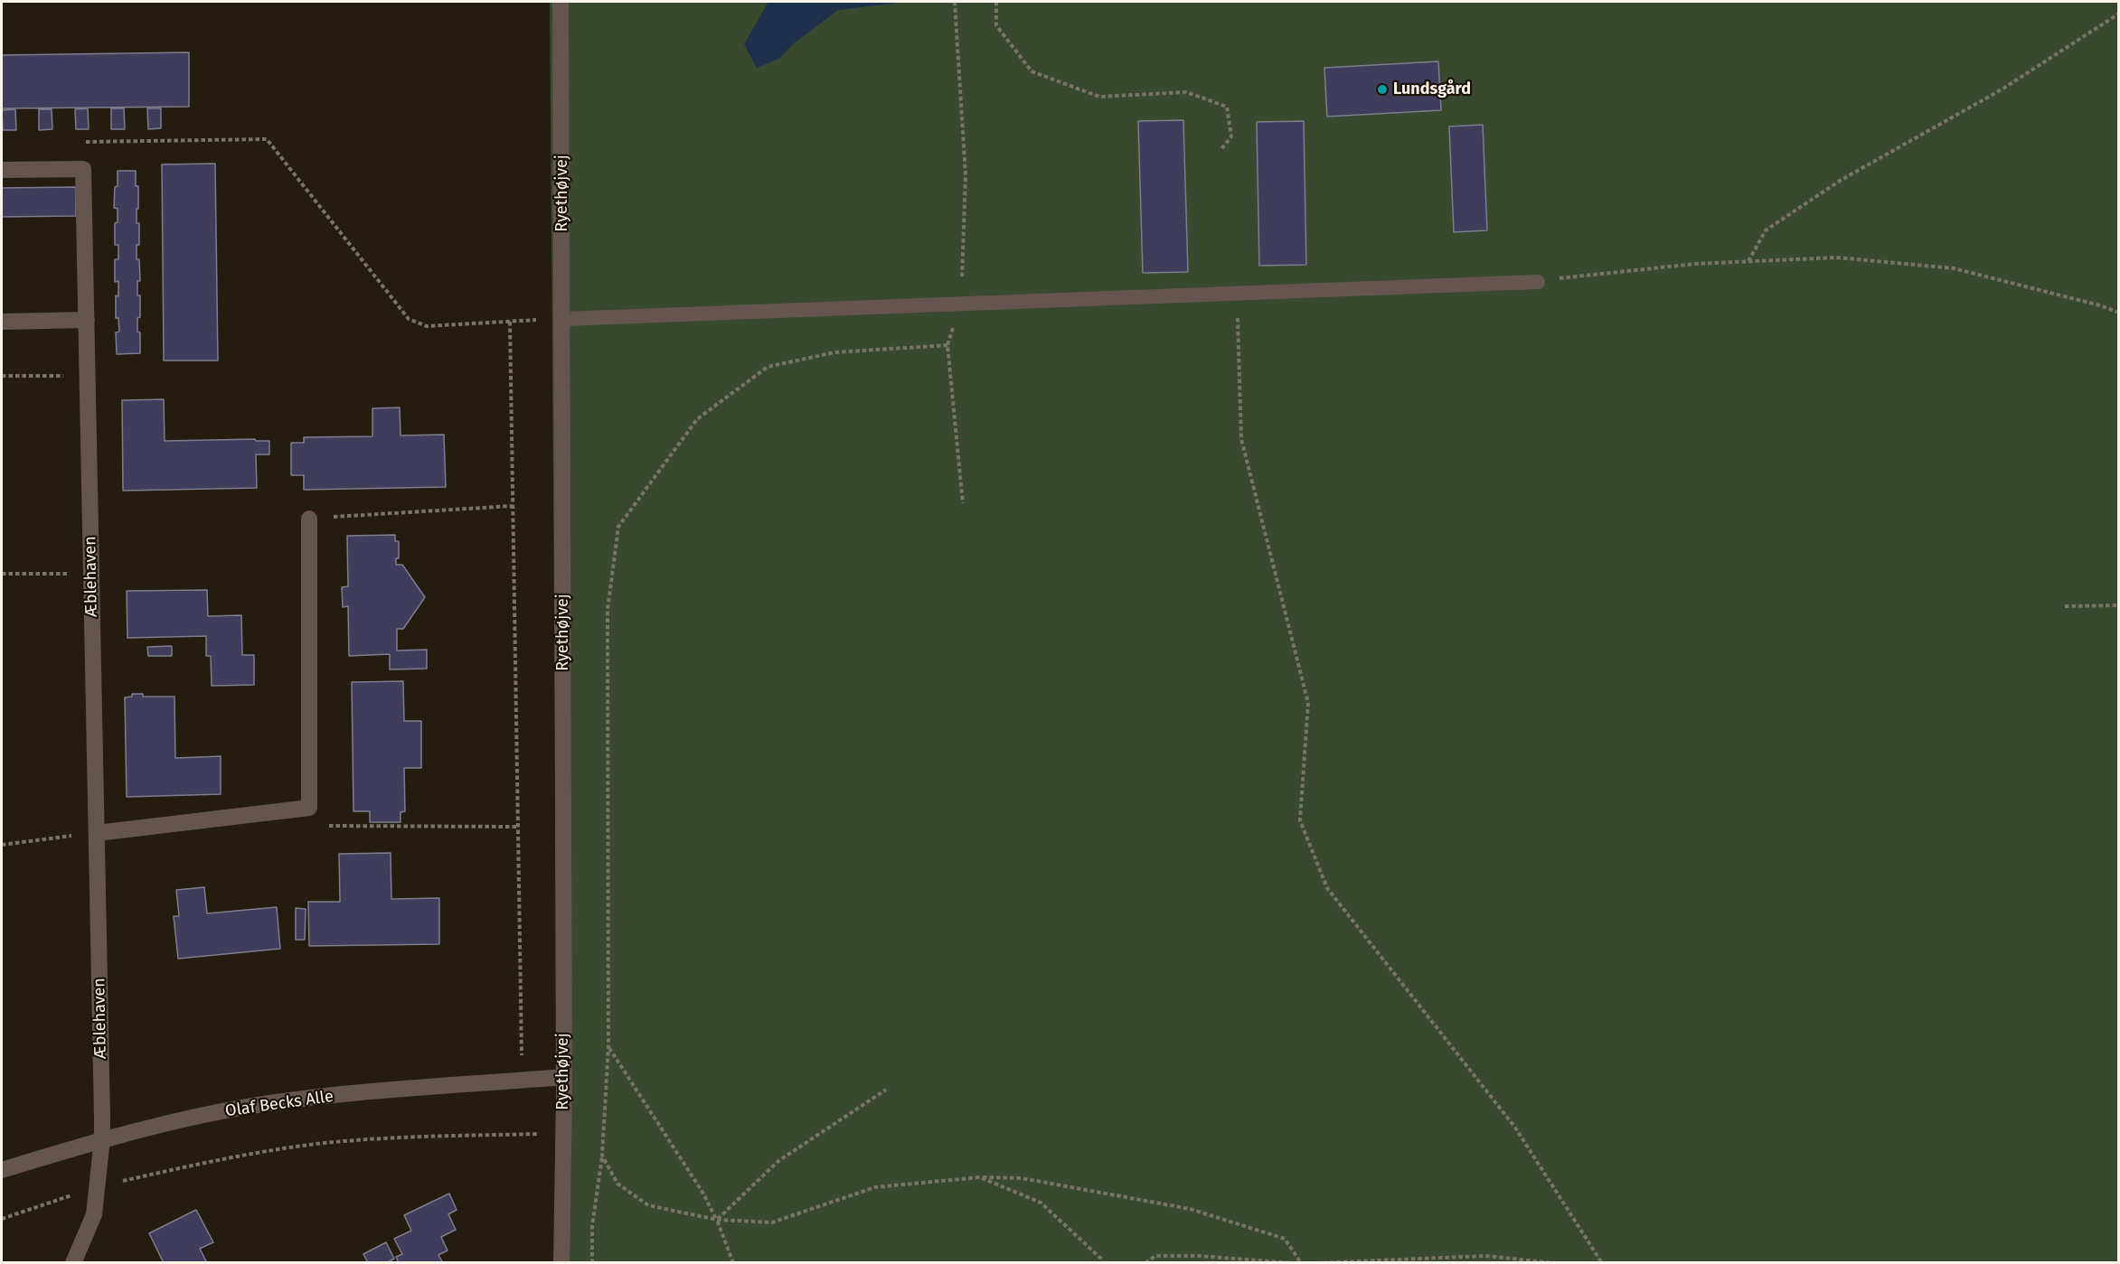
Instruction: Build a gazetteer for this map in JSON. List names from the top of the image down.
{
  "streets": {
    "street": ["Ryethøjvej", "Æblehaven", "Olaf Becks Alle"]
  },
  "crossings": [
    ["Ryethøjvej", "Olaf Becks Alle"],
    ["Æblehaven", "Olaf Becks Alle"]
  ],
  "places": ["Lundsgård"]
}
